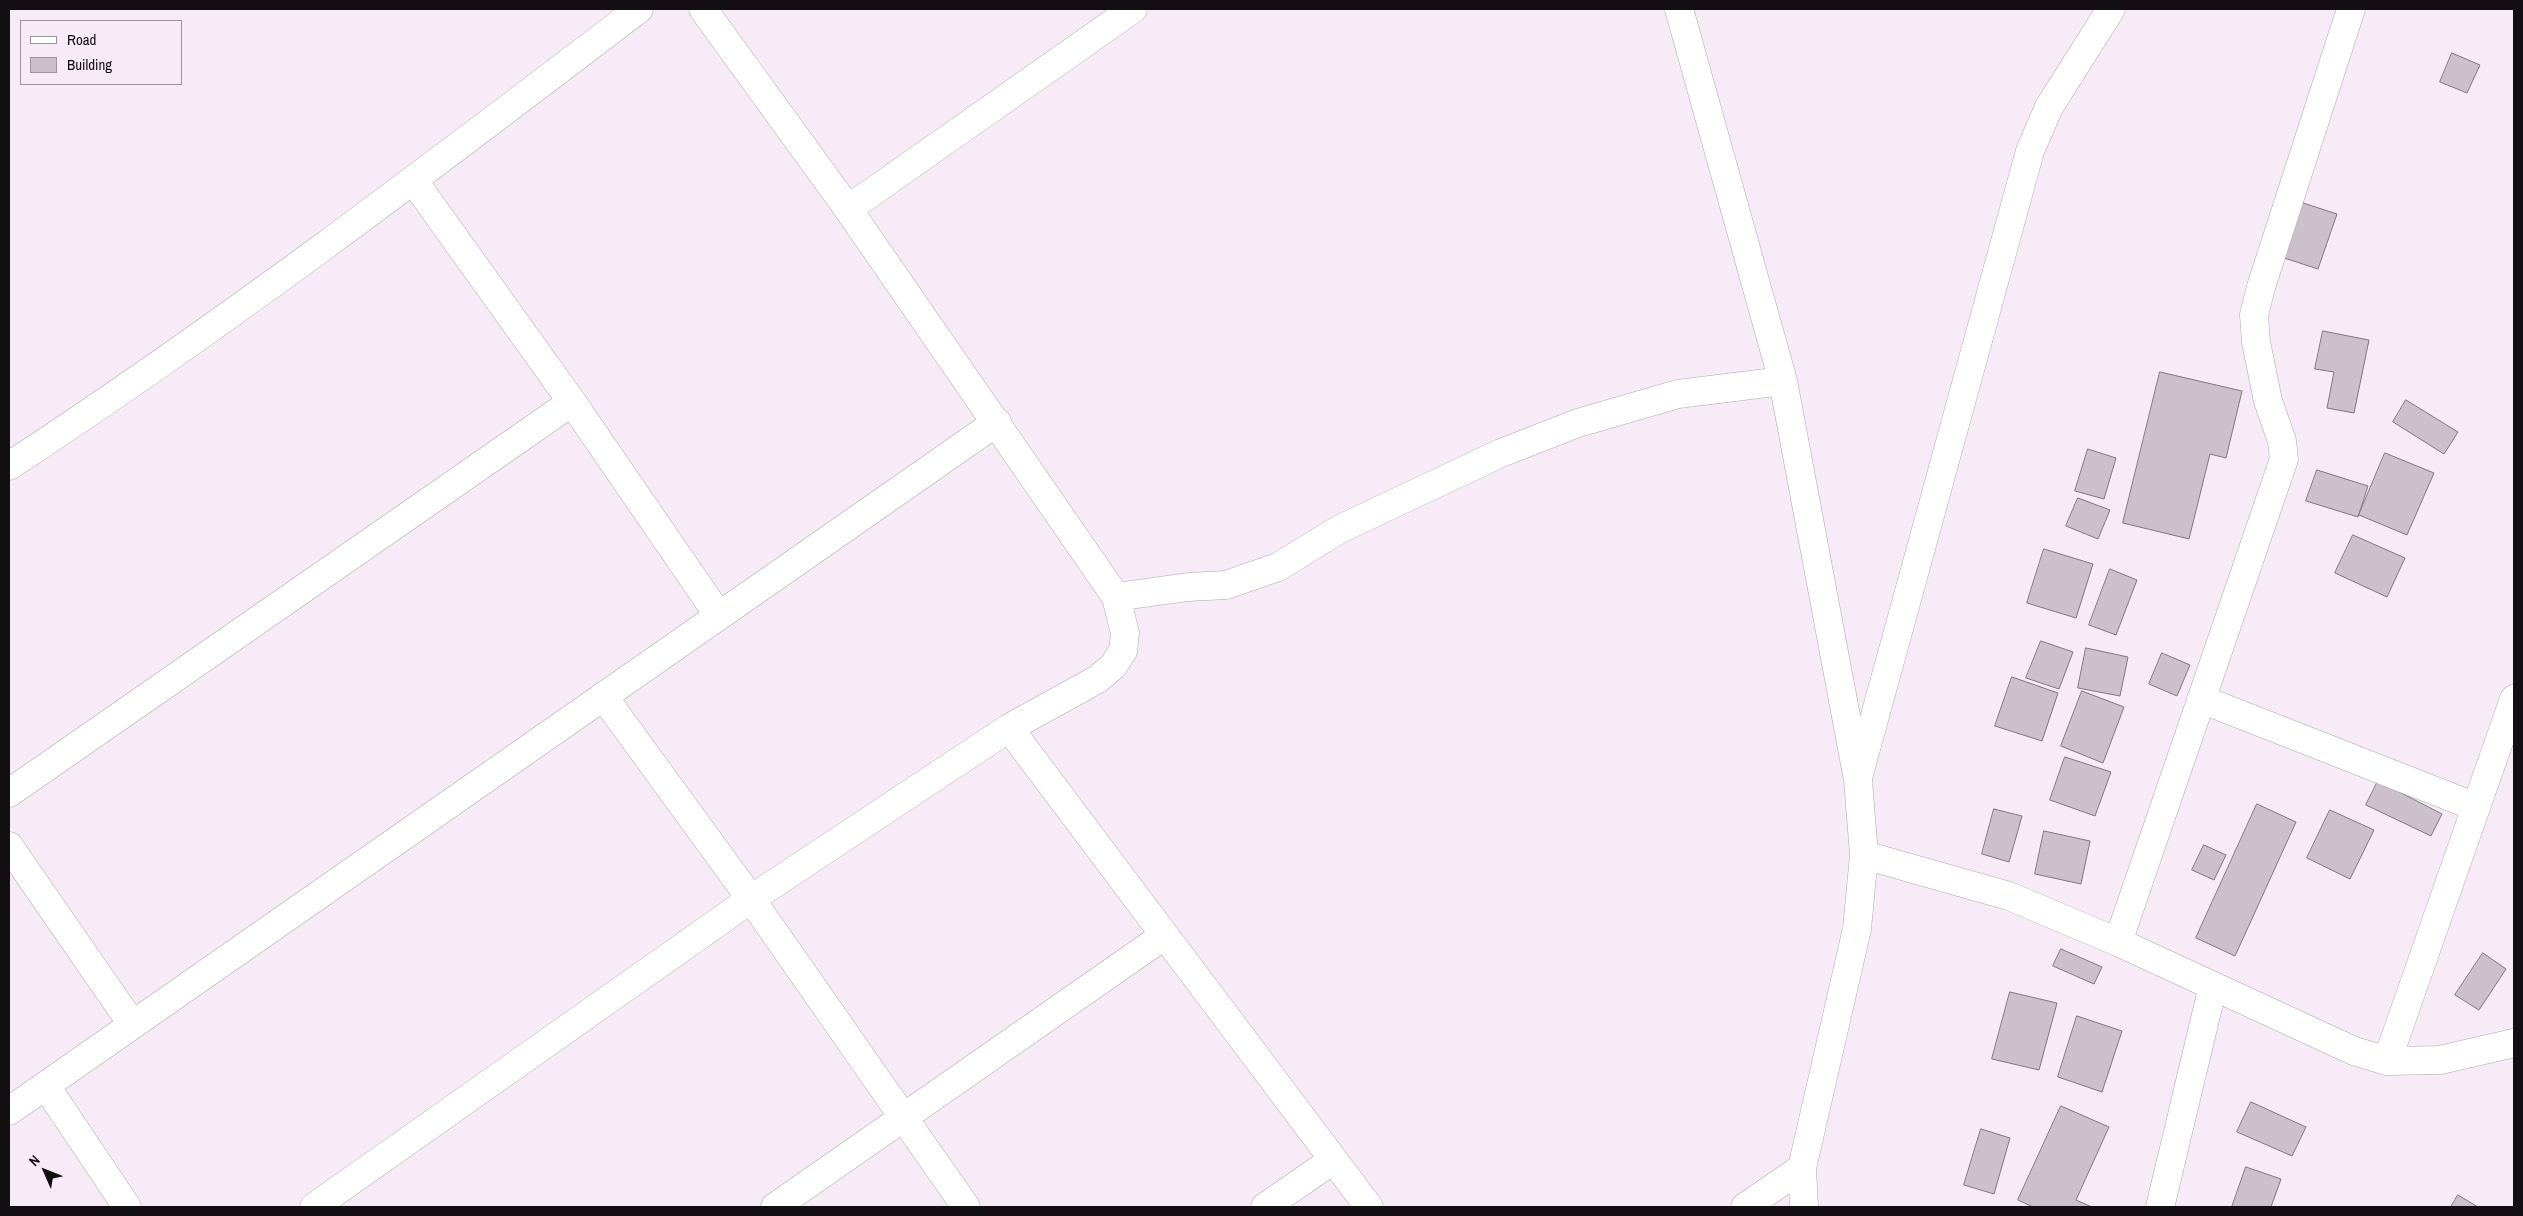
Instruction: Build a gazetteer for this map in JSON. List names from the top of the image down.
{
  "legend": ["Road", "Building"],
  "north": "top left"
}
